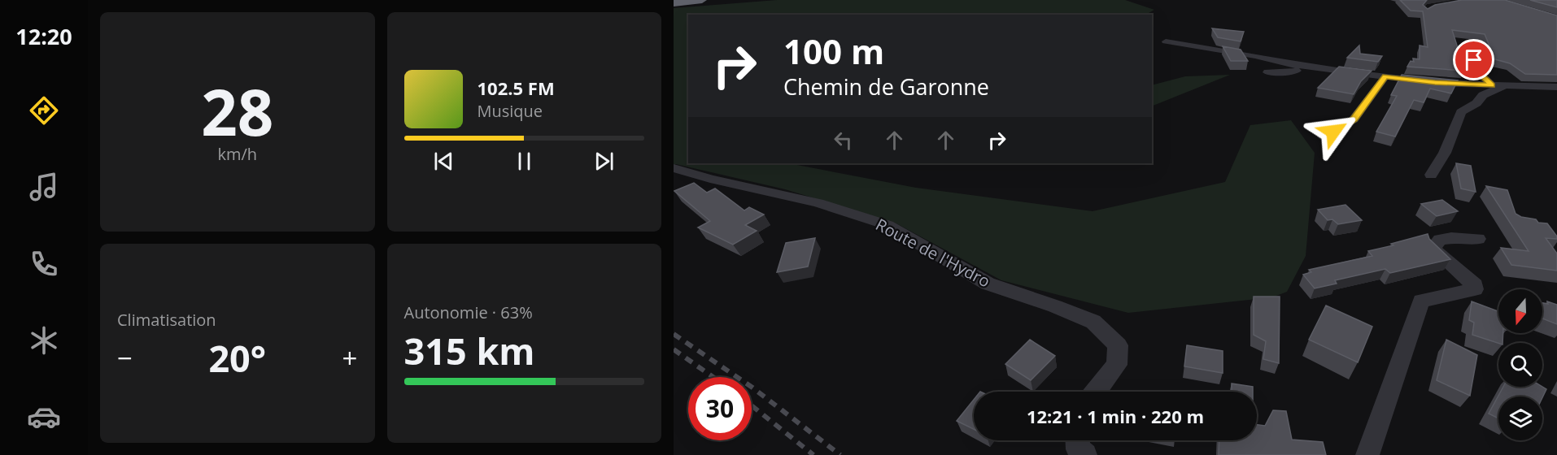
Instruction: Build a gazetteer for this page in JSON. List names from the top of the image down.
{
  "streets": {
    "street": ["Route de l'Hydro"]
  },
  "north": "bottom",
  "page": {
    "tabs": "12:20",
    "tile": [
      ["28", "km/h"],
      "Climatisation",
      ["Autonomie · 63%", "315 km"]
    ],
    "turn": ["100 m", "Chemin de Garonne"],
    "song": ["102.5 FM", "Musique"],
    "heat": ["−", "20°", "+"],
    "limit": "30",
    "trip": "12:21 · 1 min · 220 m"
  }
}
